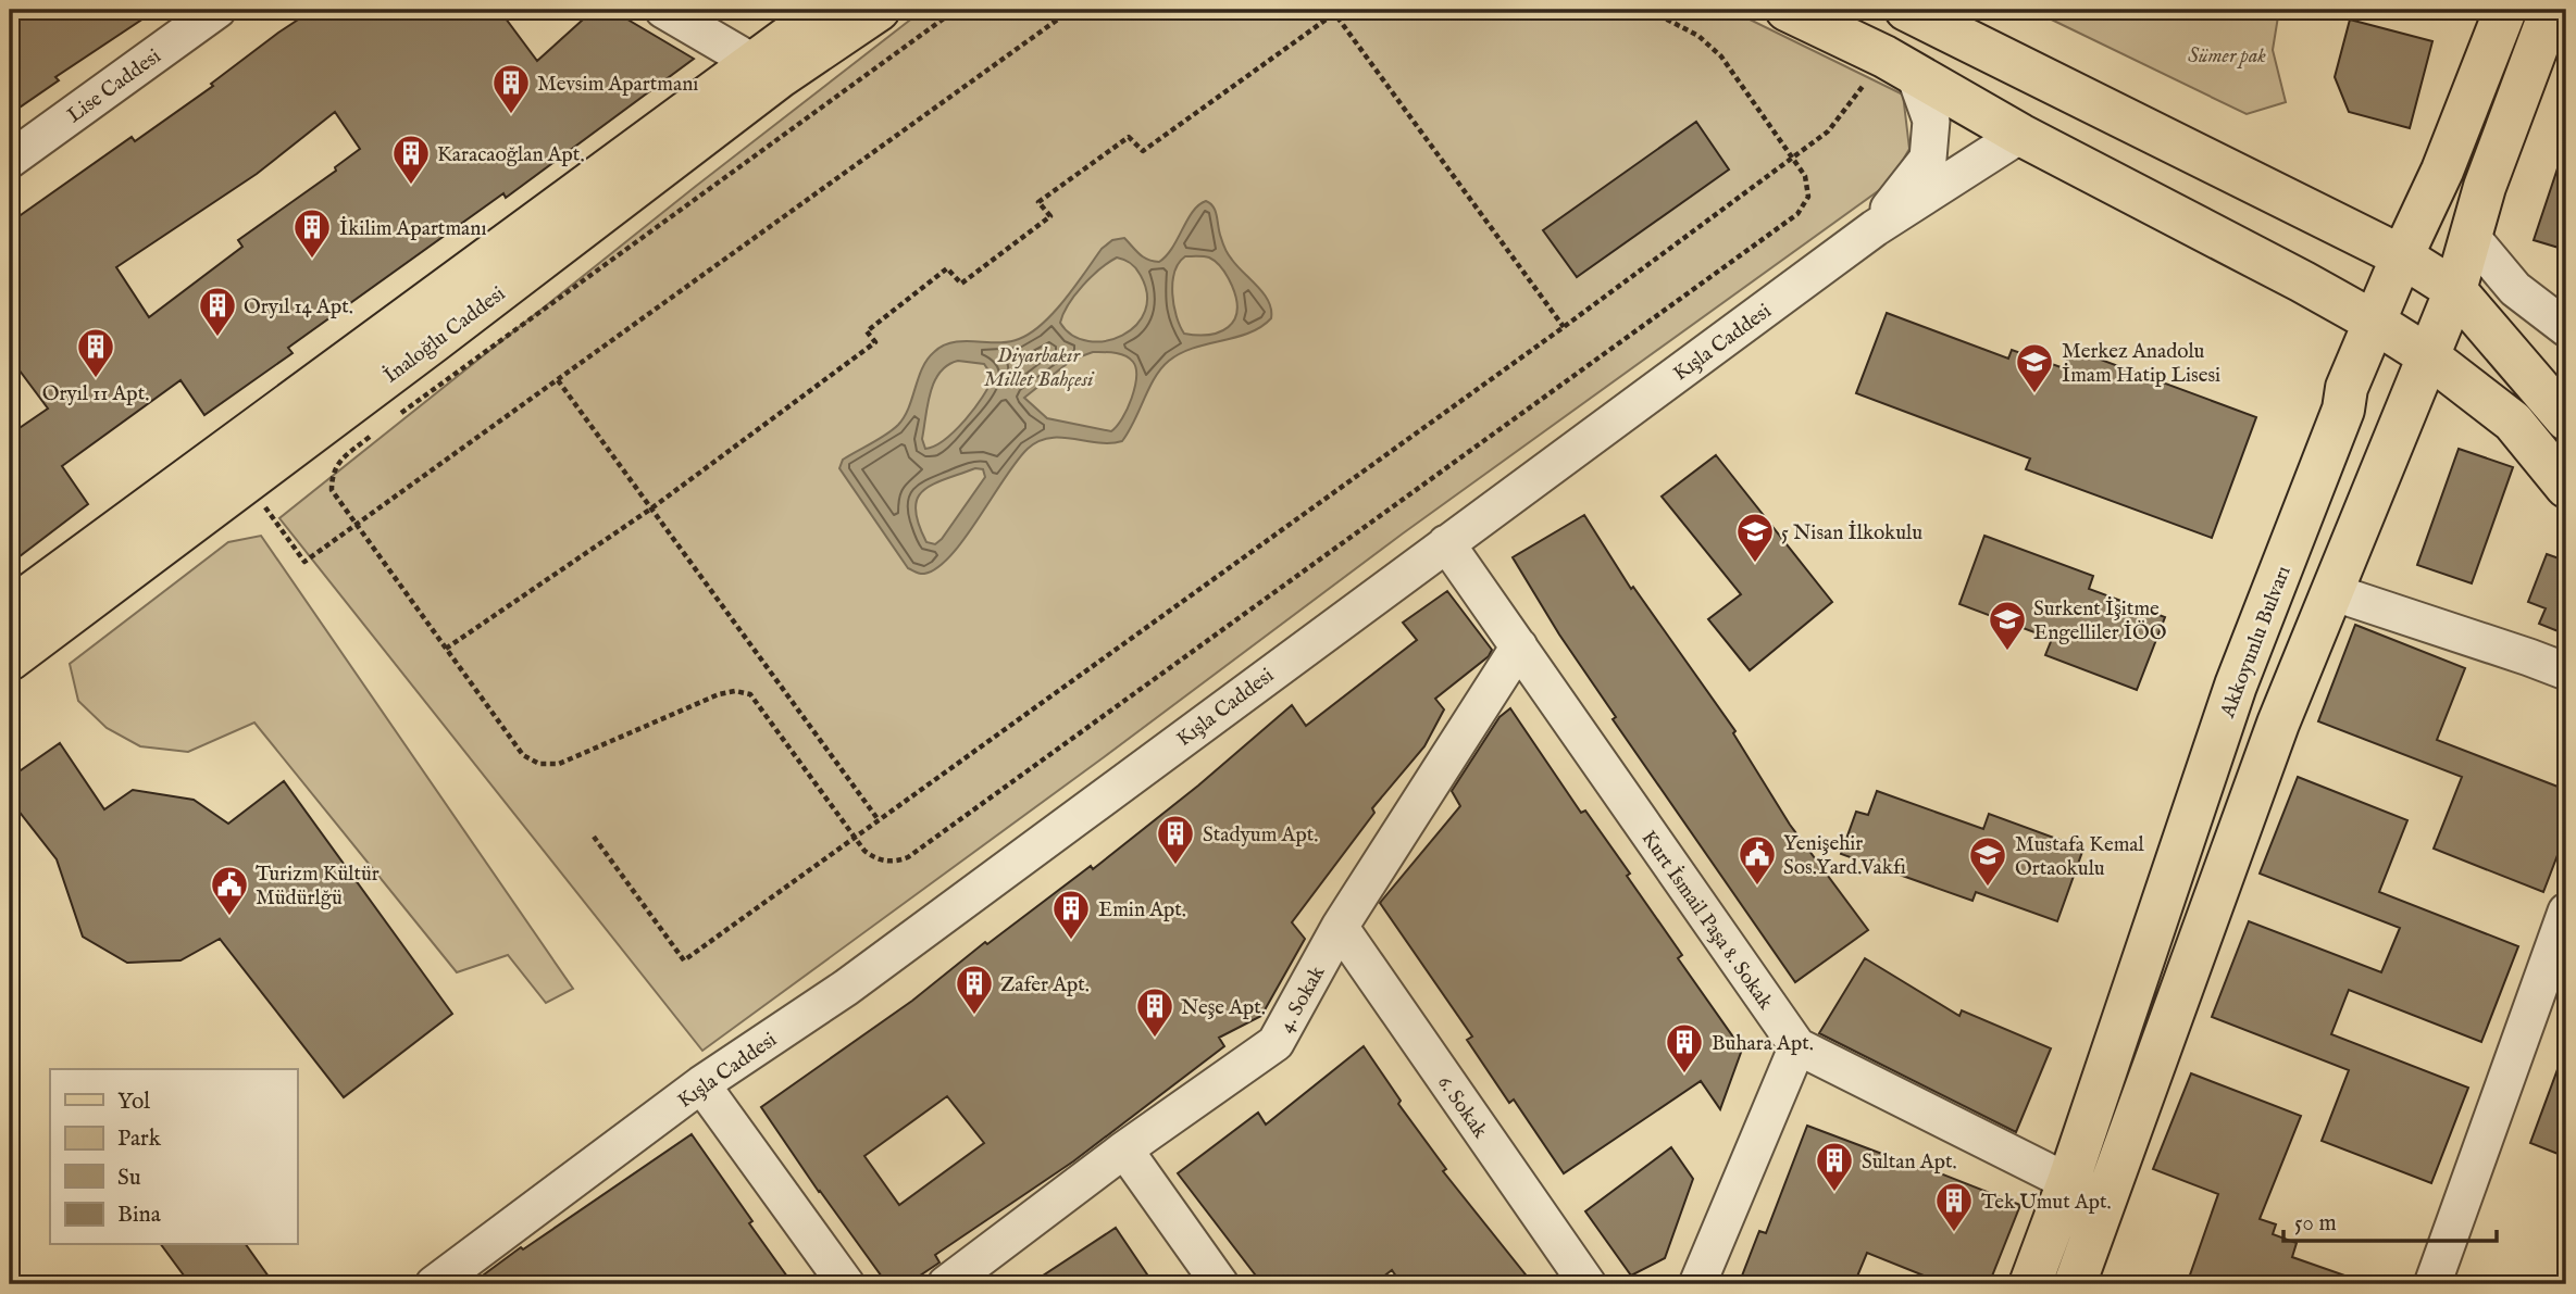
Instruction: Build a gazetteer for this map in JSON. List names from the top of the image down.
{
  "streets": {
    "main road": ["İnaloğlu Caddesi", "Akkoyunlu Bulvarı"],
    "street": [
      "Lise Caddesi",
      "Kışla Caddesi",
      "Kurt İsmail Paşa 8. Sokak",
      "4. Sokak",
      "6. Sokak"
    ]
  },
  "crossings": [
    ["Kışla Caddesi", "Kurt İsmail Paşa 8. Sokak"],
    ["Akkoyunlu Bulvarı", "Kurt İsmail Paşa 8. Sokak"],
    ["Kurt İsmail Paşa 8. Sokak", "4. Sokak"],
    ["4. Sokak", "6. Sokak"]
  ],
  "parks": ["Sümer pak", "Diyarbakır Millet Bahçesi"],
  "places": {
    "building": [
      "Mevsim Apartmanı",
      "Karacaoğlan Apt.",
      "İkilim Apartmanı",
      "Oryıl 14 Apt.",
      "Oryıl 11 Apt.",
      "Stadyum Apt.",
      "Emin Apt.",
      "Zafer Apt.",
      "Neşe Apt.",
      "Buhara Apt.",
      "Sultan Apt.",
      "Tek Umut Apt."
    ],
    "school or university": [
      "Merkez Anadolu İmam Hatip Lisesi",
      "5 Nisan İlkokulu",
      "Surkent İşitme Engelliler İÖO",
      "Mustafa Kemal Ortaokulu"
    ],
    "public building": ["Yenişehir Sos.Yard.Vakfı", "Turizm Kültür Müdürlğü"]
  },
  "legend": [
    "Yol",
    "Park",
    "Su",
    "Bina"
  ],
  "scale_bar": "50 m"
}
